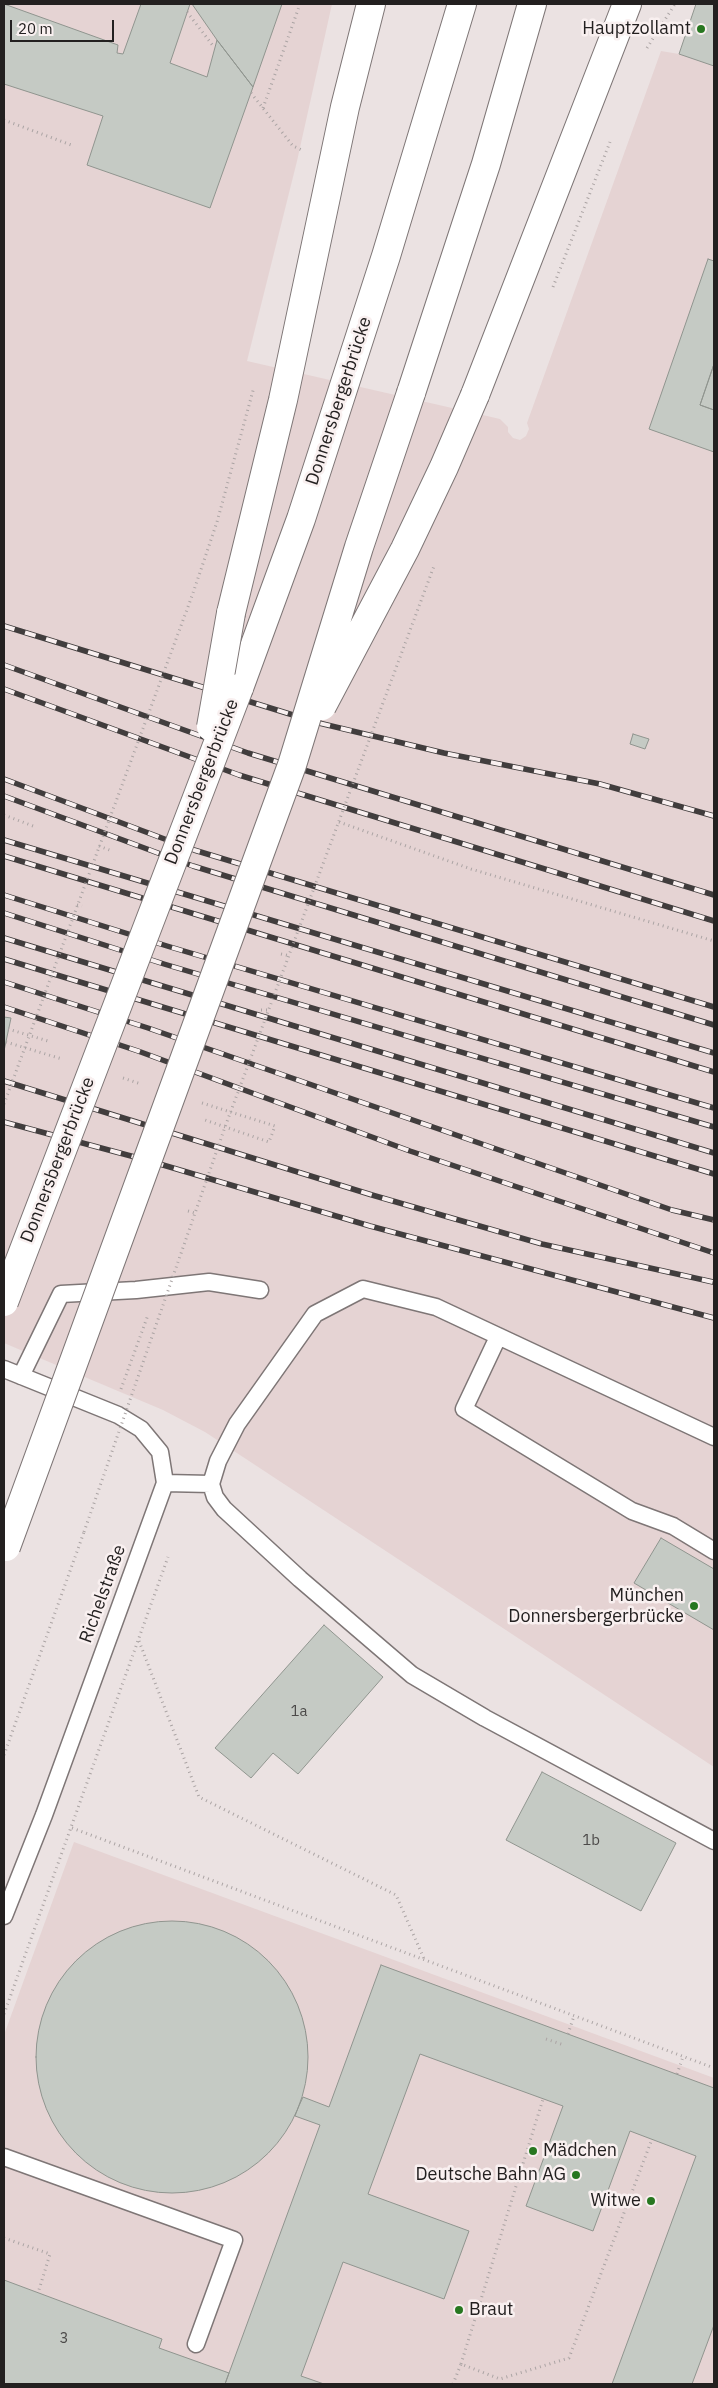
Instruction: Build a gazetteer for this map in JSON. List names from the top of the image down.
{
  "streets": {
    "highway": ["Donnersbergerbrücke"],
    "lane": ["Richelstraße"]
  },
  "places": [
    "Hauptzollamt",
    "München Donnersbergerbrücke",
    "Mädchen",
    "Deutsche Bahn AG",
    "Witwe",
    "Braut"
  ],
  "house_numbers": ["1a", "1b", "3"],
  "scale_bar": "20 m"
}
